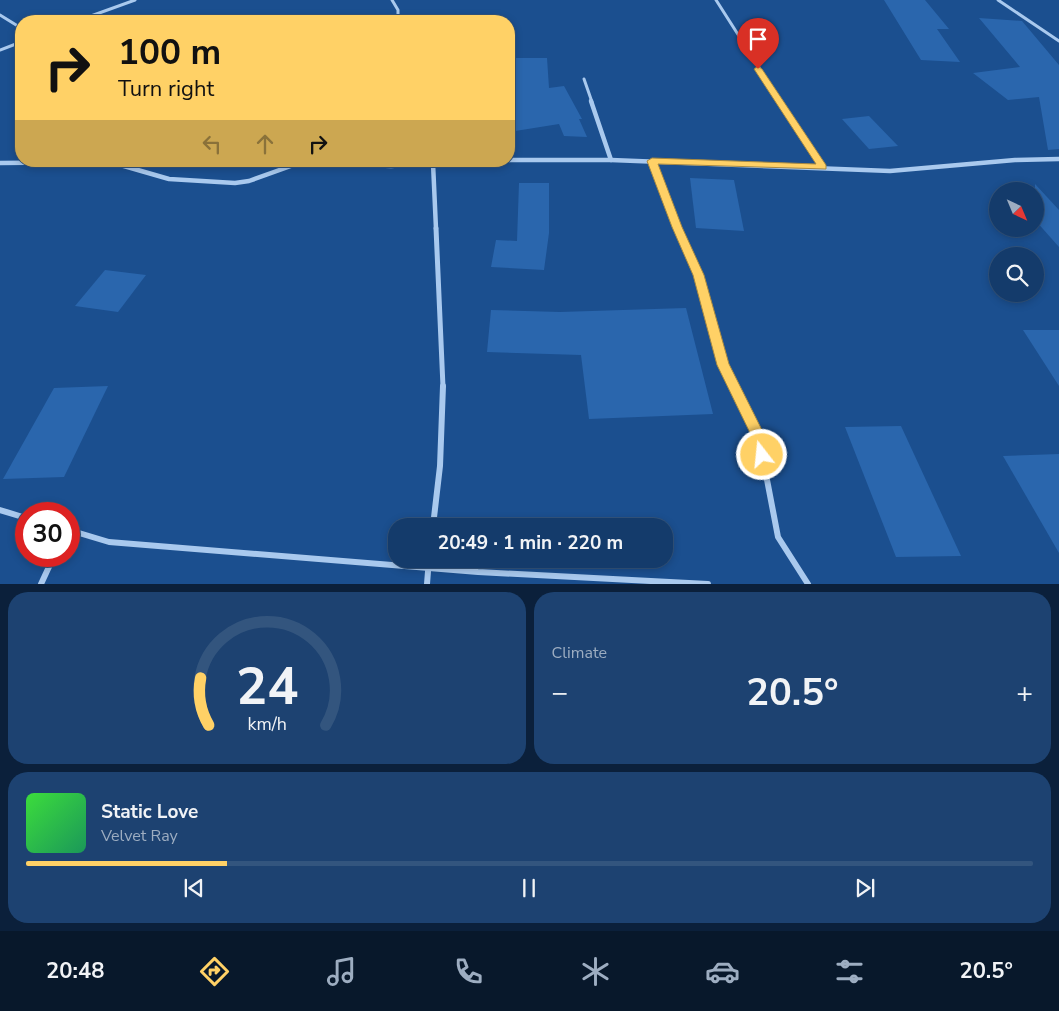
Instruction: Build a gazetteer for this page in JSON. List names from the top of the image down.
{
  "north": "bottom right",
  "page": {
    "turn": ["100 m", "Turn right"],
    "limit": "30",
    "trip": "20:49 · 1 min · 220 m",
    "tile": "Climate",
    "heat": ["−", "20.5°", "+"],
    "song": ["Static Love", "Velvet Ray"],
    "tabs": ["20:48", "20.5°"],
    "gauge": ["24", "km/h"]
  }
}
